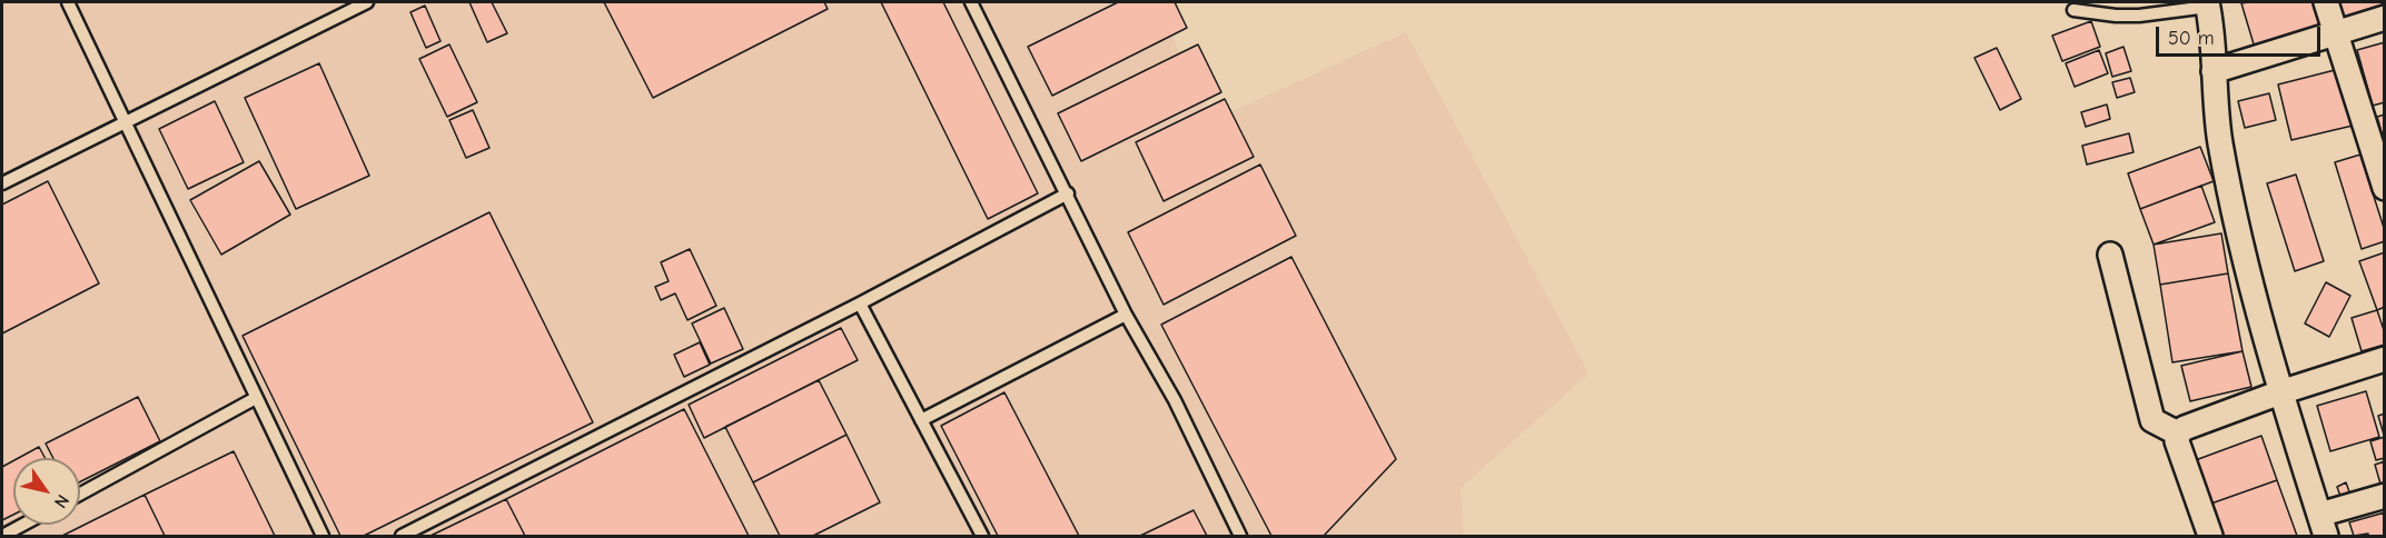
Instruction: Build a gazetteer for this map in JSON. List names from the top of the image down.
{
  "scale_bar": "50 m",
  "north": "bottom right"
}
